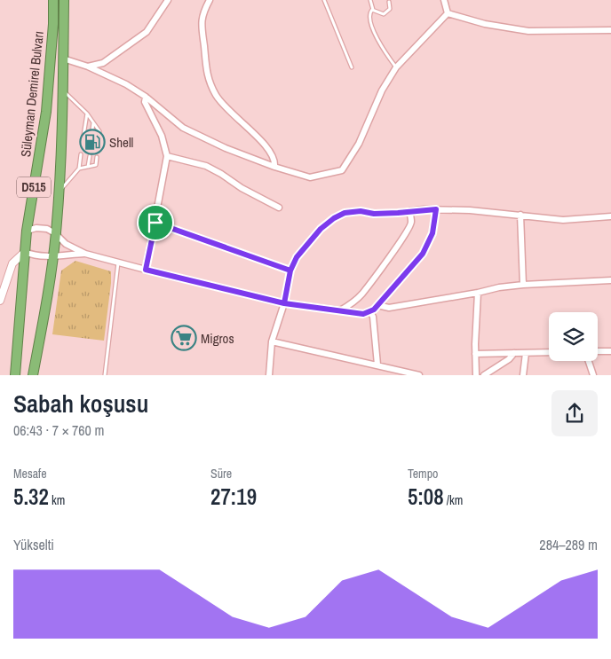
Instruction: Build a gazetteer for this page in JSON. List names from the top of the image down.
{
  "streets": {
    "highway": ["Süleyman Demirel Bulvarı", "D515"]
  },
  "places": {
    "fuel station": ["Shell"],
    "supermarket": ["Migros"]
  },
  "page": {
    "heading": ["Sabah koşusu", "06:43 · 7 × 760 m"],
    "stats": [
      ["Mesafe", "5.32 km"],
      ["Süre", "27:19"],
      ["Tempo", "5:08 /km"]
    ],
    "chart": ["Yükselti", "284–289 m"]
  }
}
